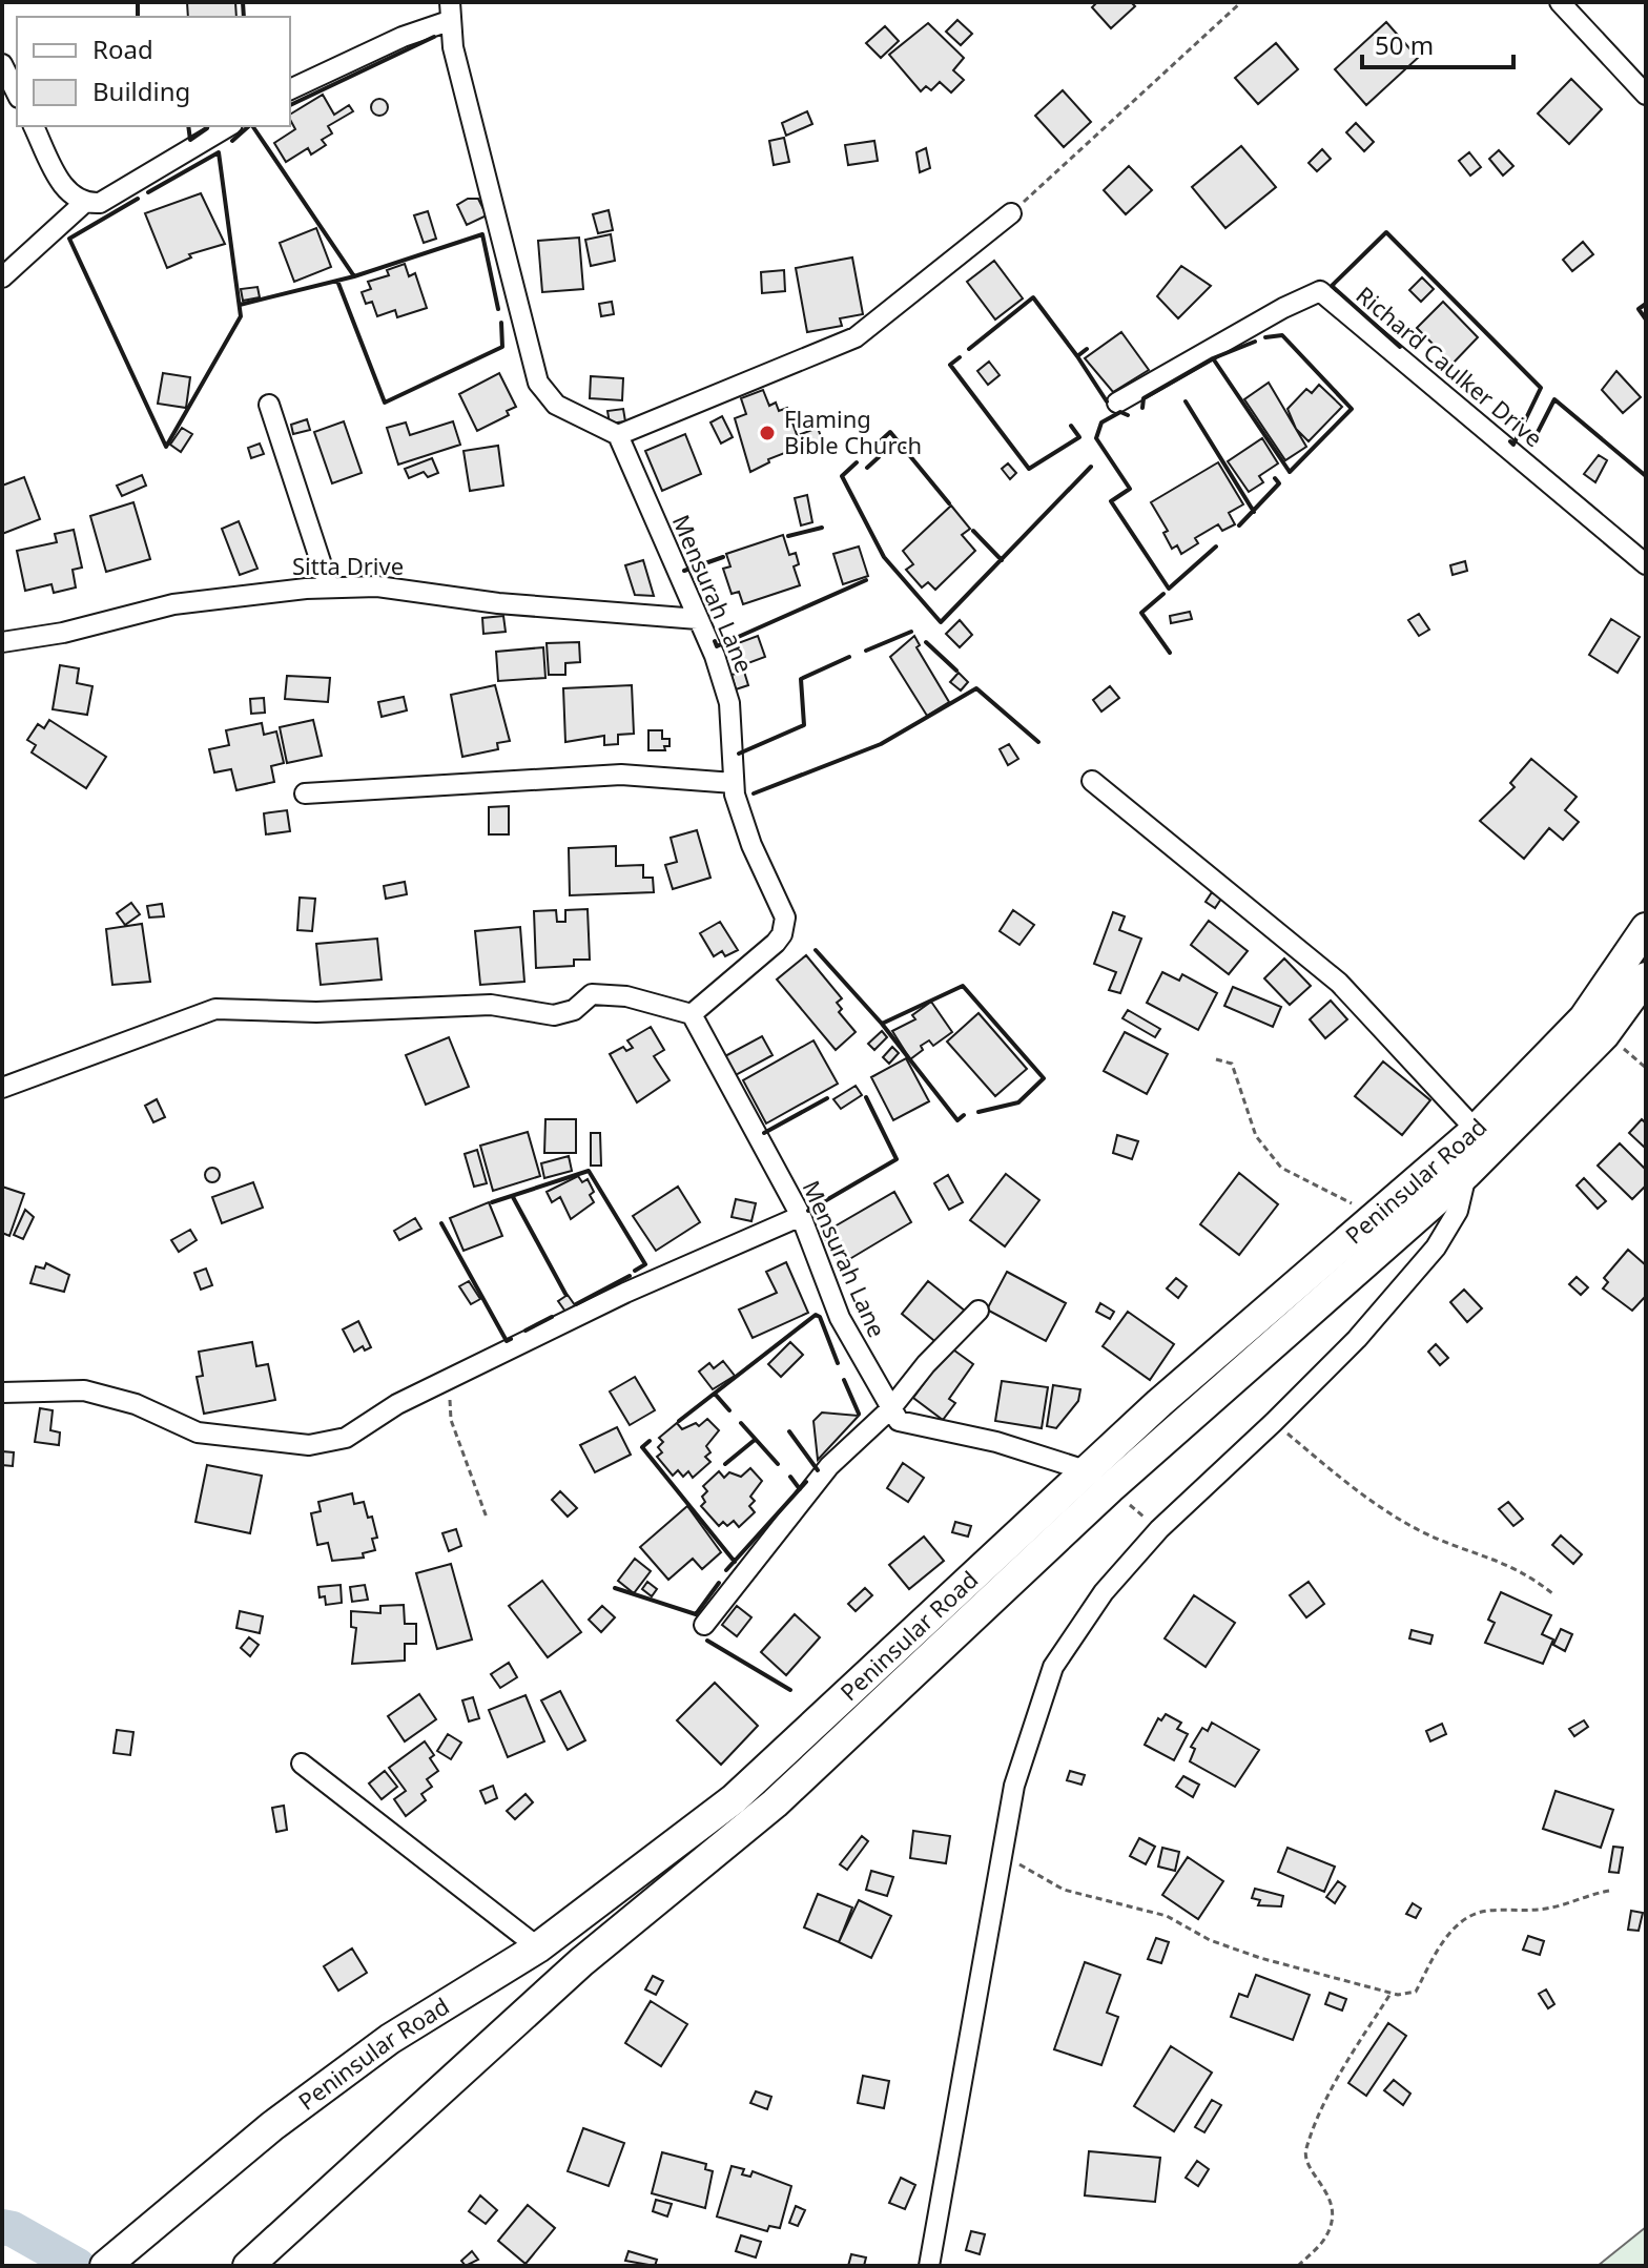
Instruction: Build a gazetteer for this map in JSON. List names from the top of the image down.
{
  "streets": {
    "main road": ["Peninsular Road"],
    "street": ["Richard Caulker Drive", "Sitta Drive", "Mensurah Lane"]
  },
  "crossings": [
    ["Sitta Drive", "Mensurah Lane"]
  ],
  "places": ["Flaming Bible Church"],
  "legend": ["Road", "Building"],
  "scale_bar": "50 m"
}
